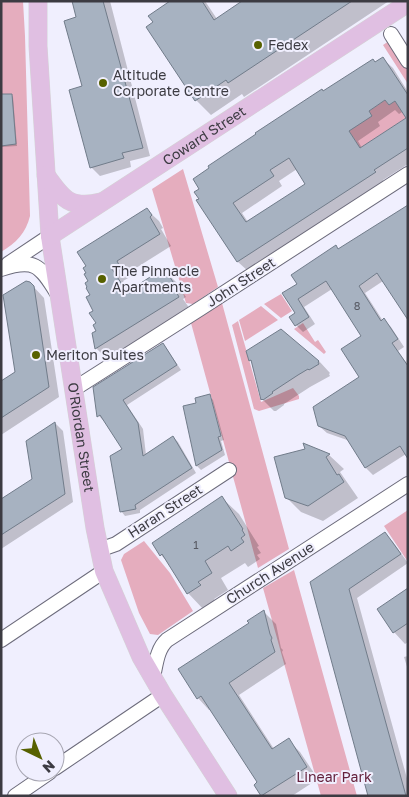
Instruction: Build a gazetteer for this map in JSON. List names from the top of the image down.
{
  "streets": {
    "main road": ["Coward Street", "O'Riordan Street"],
    "street": ["John Street", "Haran Street", "Church Avenue"]
  },
  "crossings": [
    ["Coward Street", "O'Riordan Street"],
    ["John Street", "O'Riordan Street"],
    ["O'Riordan Street", "Haran Street"],
    ["O'Riordan Street", "Church Avenue"]
  ],
  "parks": ["Linear Park"],
  "places": [
    "Fedex",
    "Altitude Corporate Centre",
    "The Pinnacle Apartments",
    "Meriton Suites"
  ],
  "house_numbers": ["8", "1"],
  "north": "bottom right"
}
